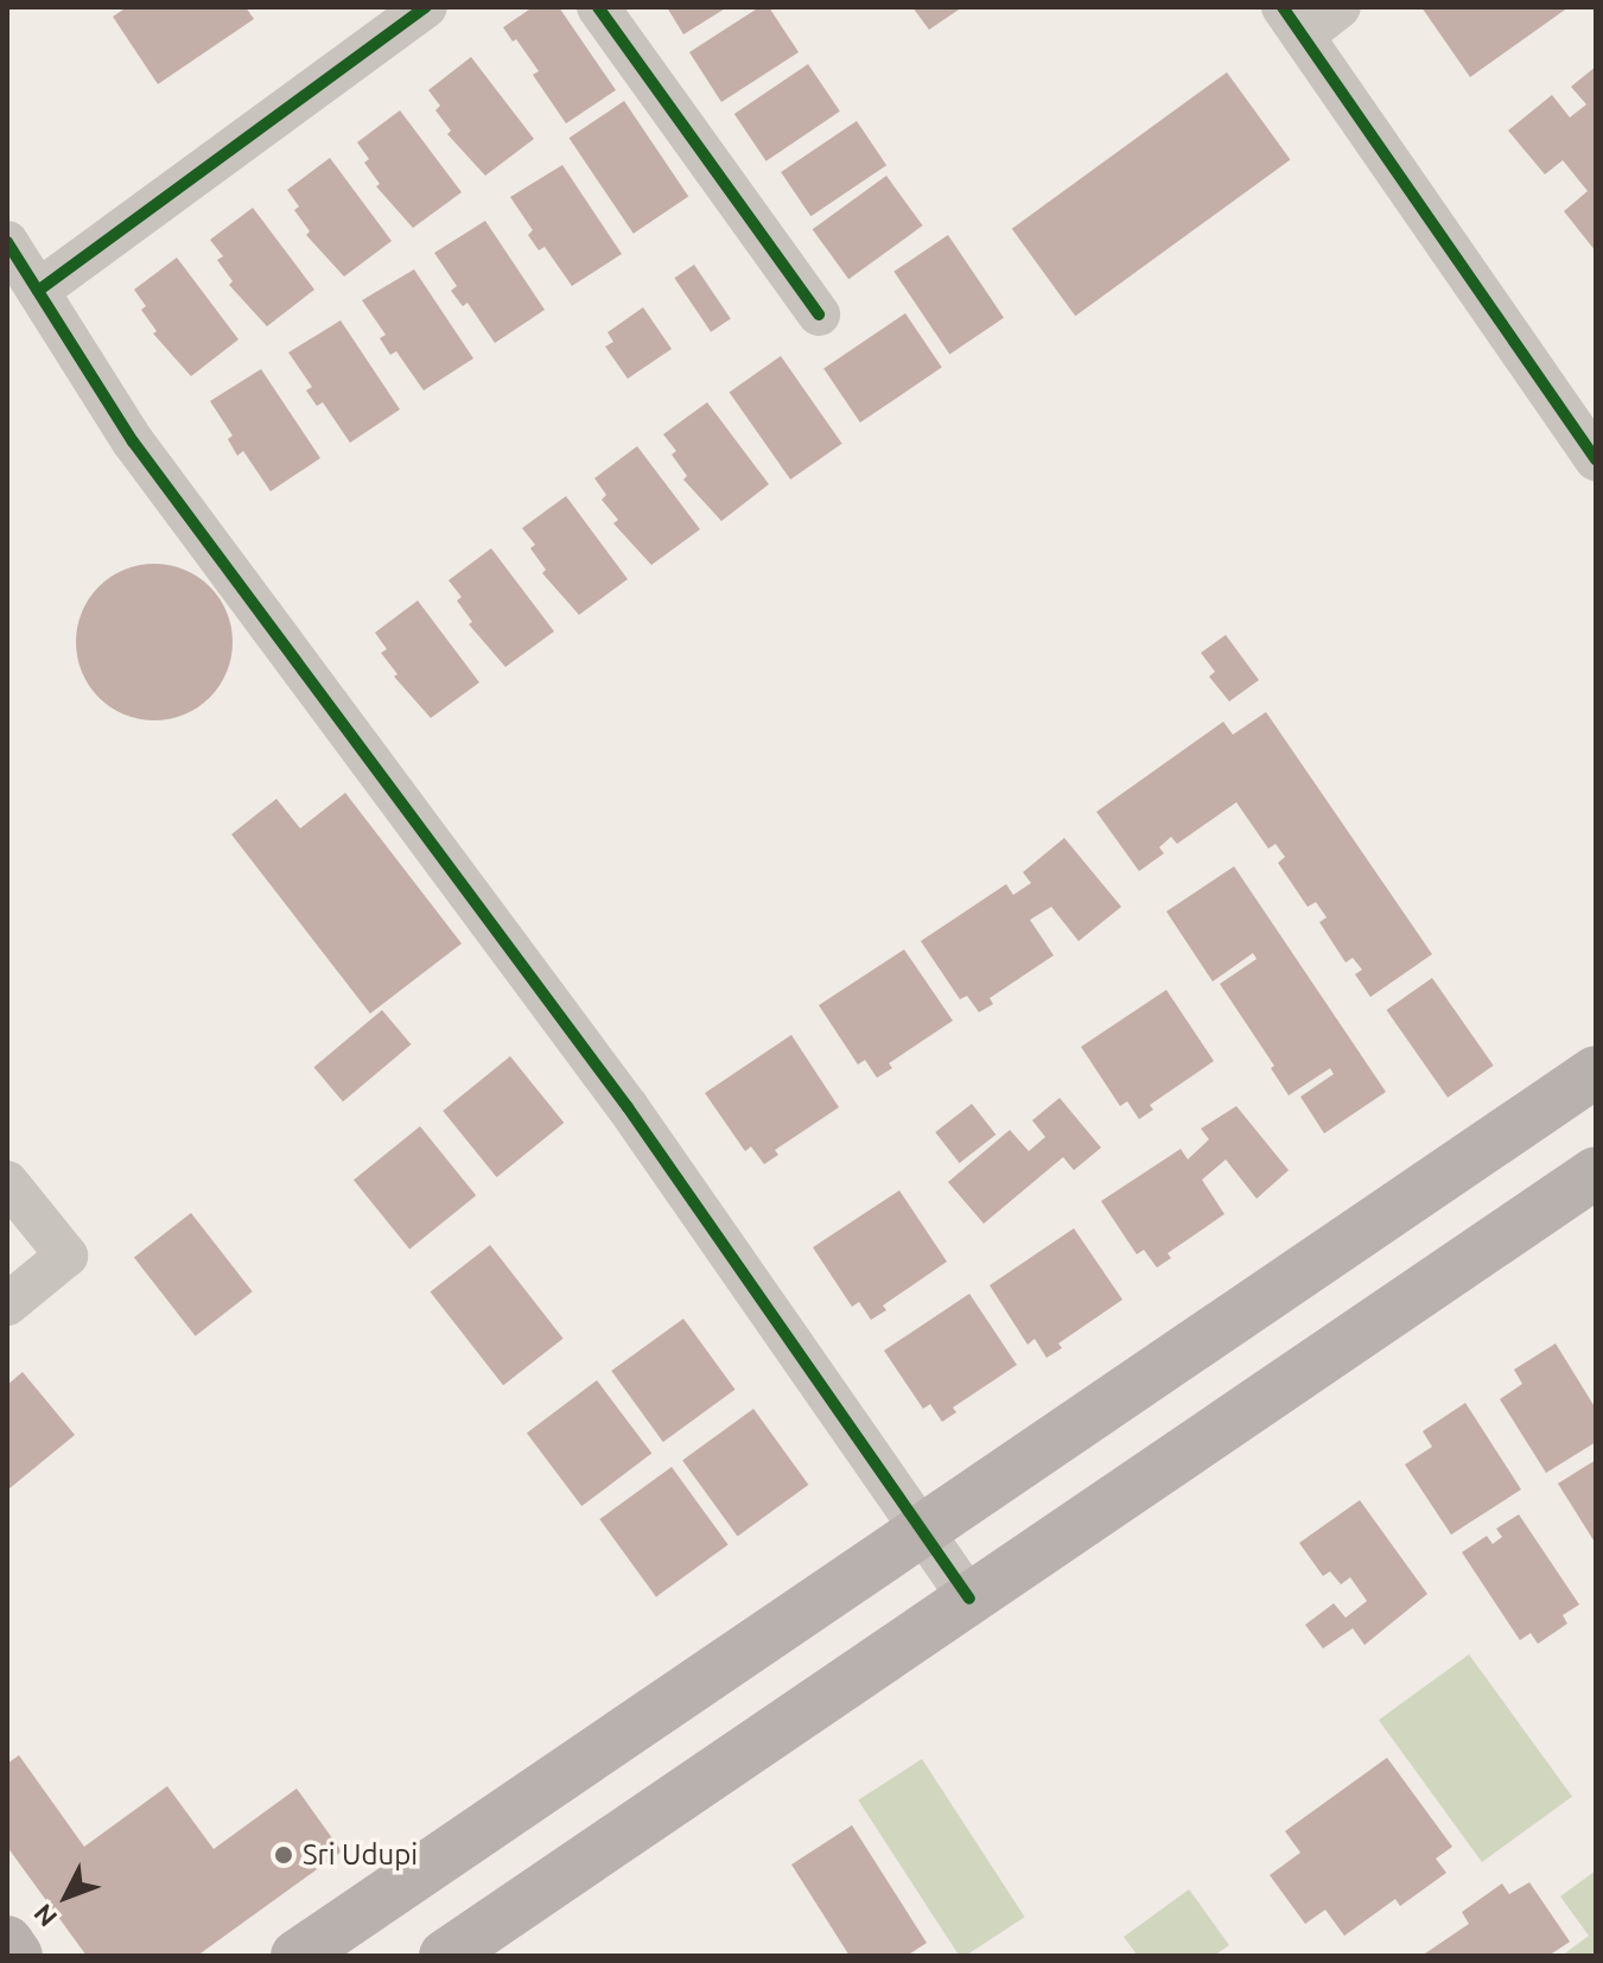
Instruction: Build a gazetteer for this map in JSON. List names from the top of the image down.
{
  "places": ["Sri Udupi"],
  "north": "bottom left"
}
